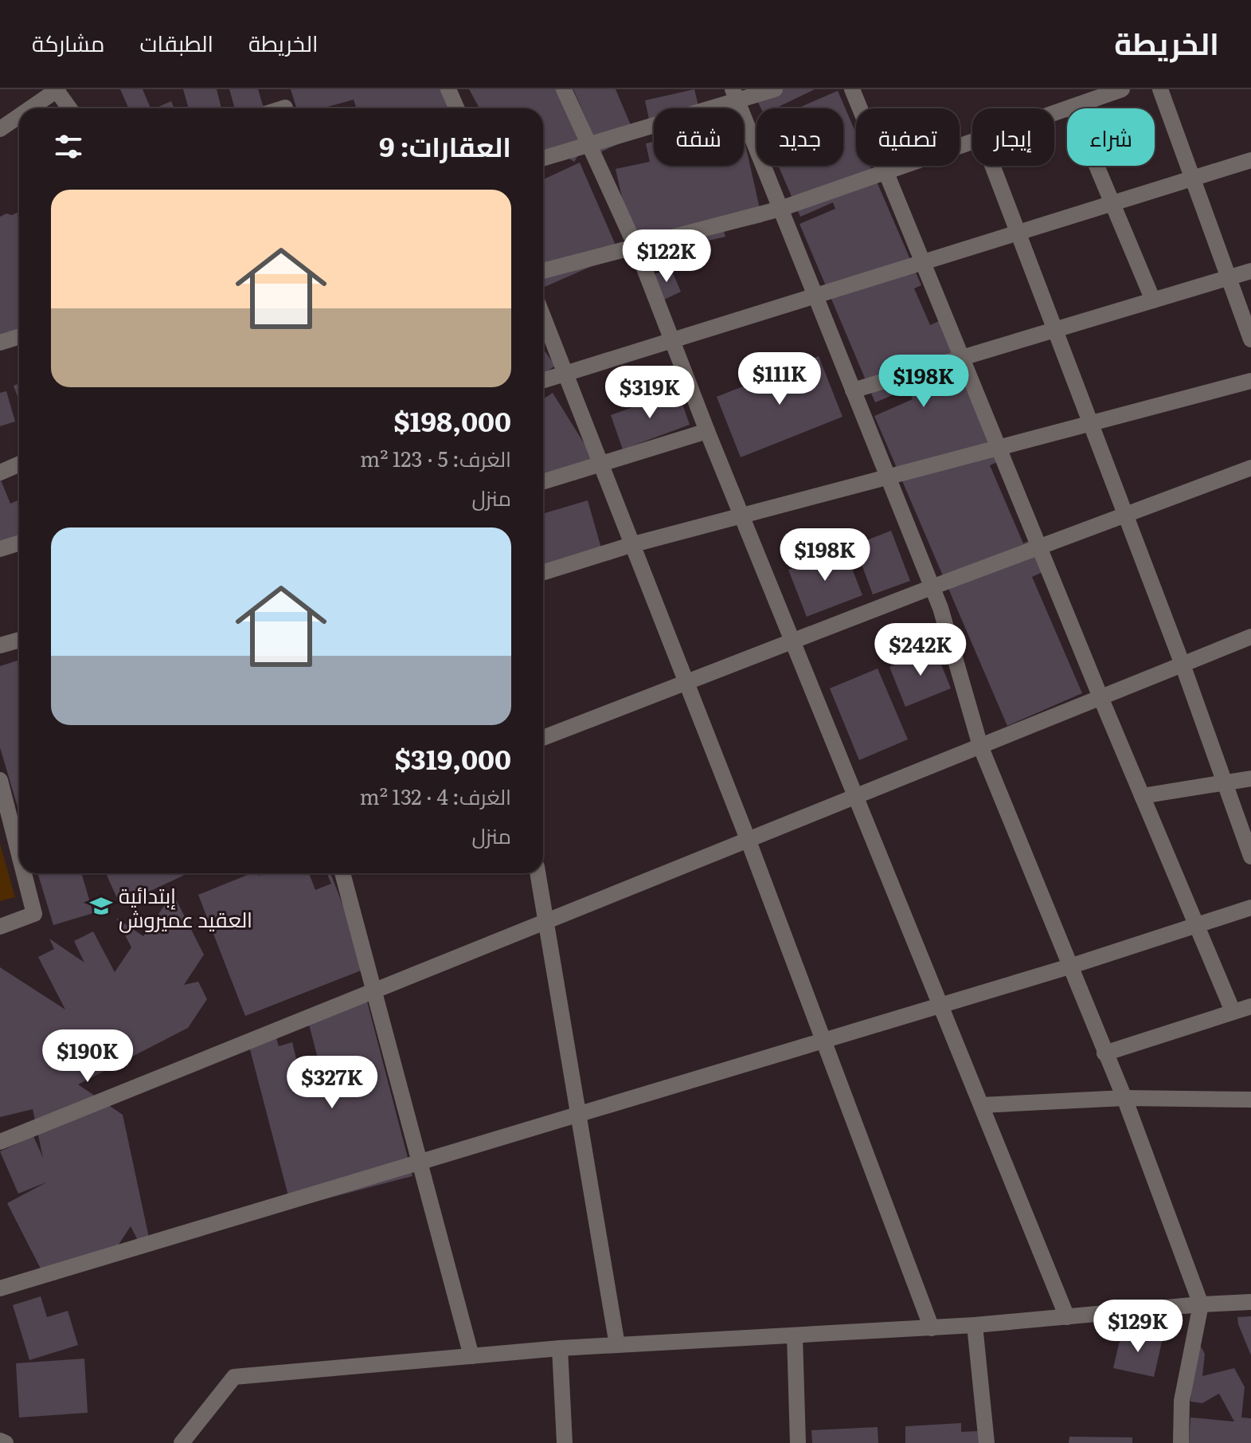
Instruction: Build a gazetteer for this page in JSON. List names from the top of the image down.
{
  "places": {
    "school or university": ["إبتدائية العقيد عميروش"]
  },
  "page": {
    "header": "الخريطة",
    "nav": ["الخريطة", "الطبقات", "مشاركة"],
    "chip": [
      "شراء",
      "إيجار",
      "تصفية",
      "جديد",
      "شقة"
    ],
    "heading": "العقارات: 9",
    "list": [
      {
        "name": "$198,000",
        "note": "الغرف: 5 · 123 m² · منزل"
      },
      {
        "name": "$319,000",
        "note": "الغرف: 4 · 132 m² · منزل"
      }
    ],
    "price": [
      "$122K",
      "$111K",
      "$198K",
      "$319K",
      "$198K",
      "$242K",
      "$190K",
      "$327K",
      "$129K"
    ]
  }
}
